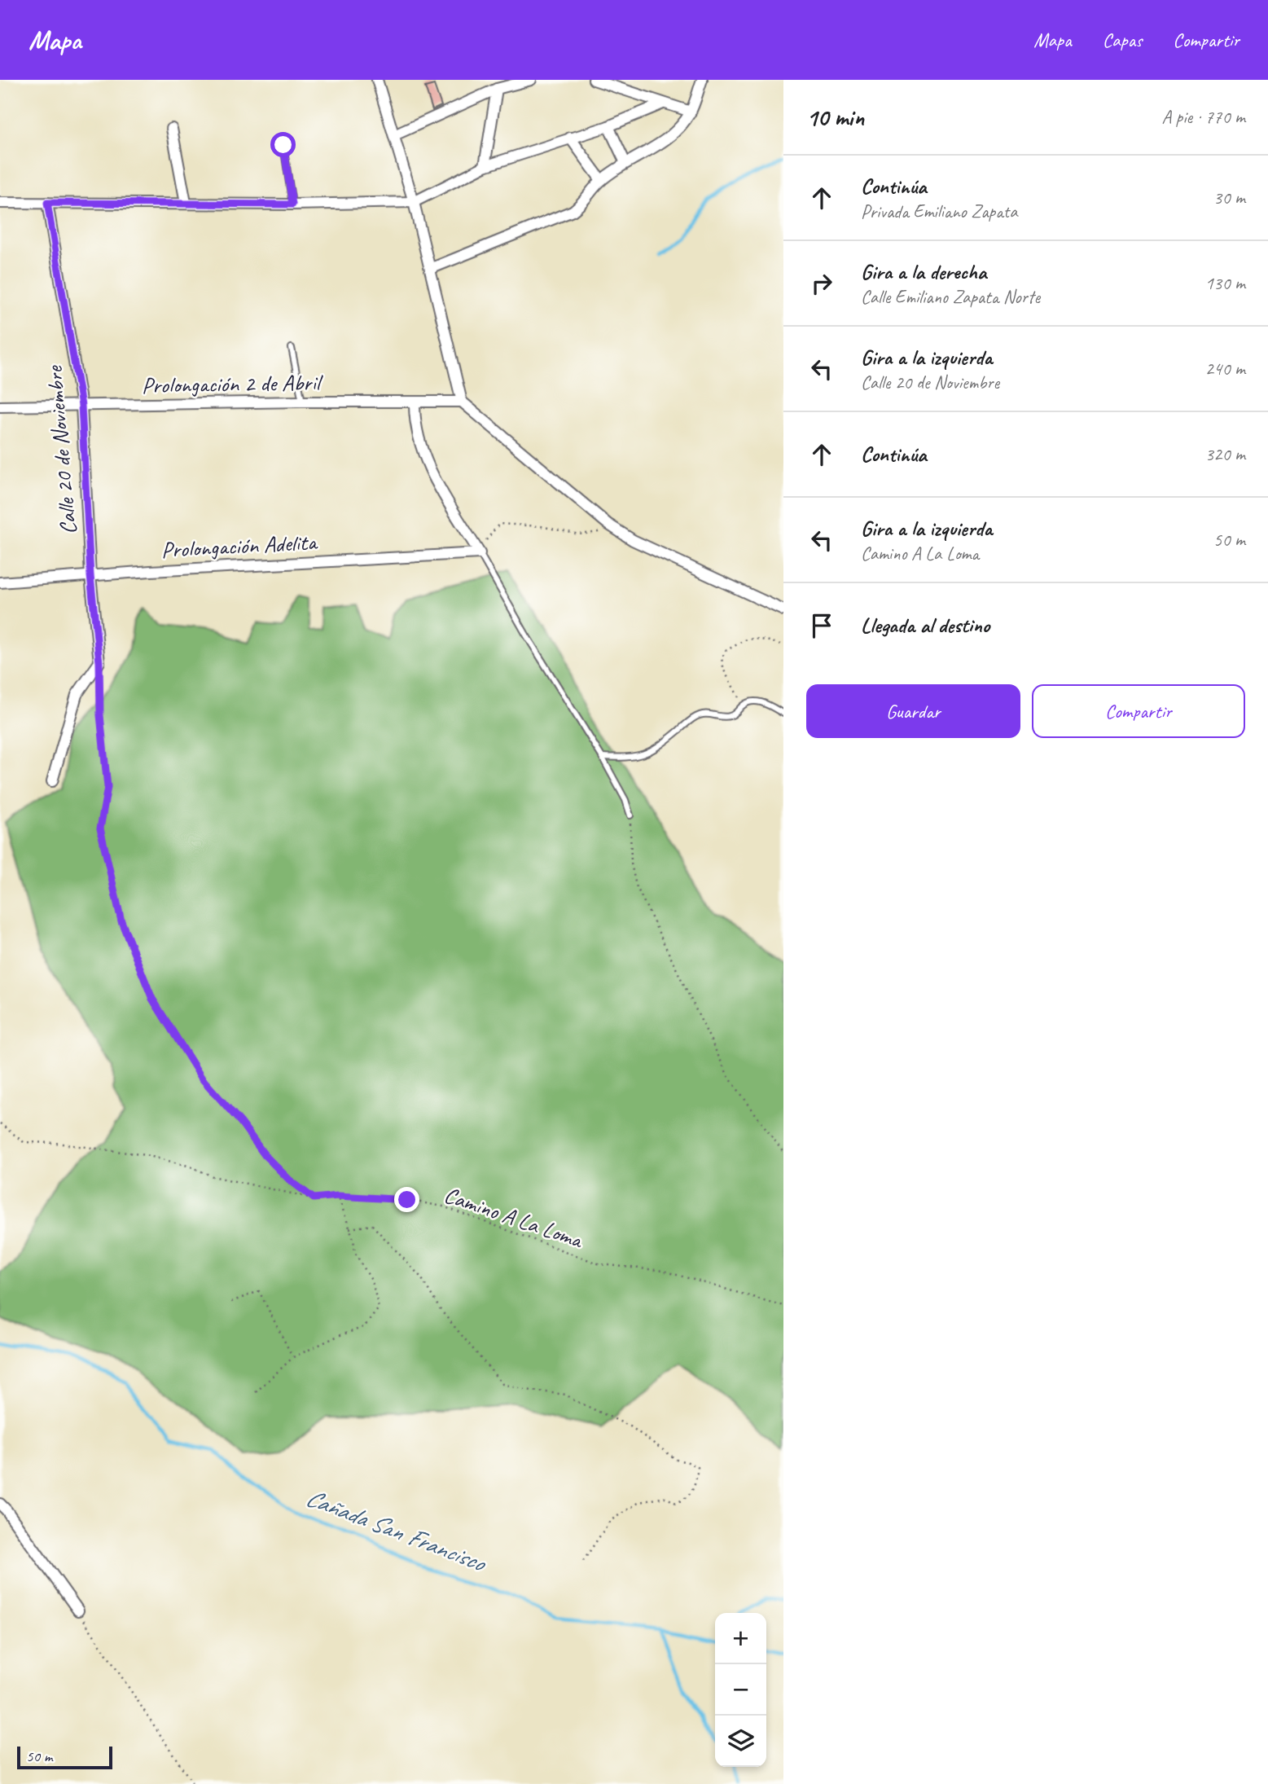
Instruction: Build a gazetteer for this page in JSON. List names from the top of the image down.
{
  "streets": {
    "street": ["Prolongación 2 de Abril", "Calle 20 de Noviembre", "Prolongación Adelita"],
    "path": ["Camino A La Loma"]
  },
  "crossings": [
    ["Prolongación 2 de Abril", "Calle 20 de Noviembre"],
    ["Calle 20 de Noviembre", "Prolongación Adelita"]
  ],
  "water": ["Cañada San Francisco"],
  "scale_bar": "50 m",
  "page": {
    "header": "Mapa",
    "nav": ["Mapa", "Capas", "Compartir"],
    "heading": ["10 min", "A pie · 770 m"],
    "list": [
      ["Continúa", "Privada Emiliano Zapata", "30 m"],
      ["Gira a la derecha", "Calle Emiliano Zapata Norte", "130 m"],
      ["Gira a la izquierda", "Calle 20 de Noviembre", "240 m"],
      ["Continúa", "320 m"],
      ["Gira a la izquierda", "Camino A La Loma", "50 m"],
      "Llegada al destino"
    ],
    "buttons": ["Guardar", "Compartir"],
    "map_buttons": ["+", "−"],
    "scale": "50 m"
  }
}
